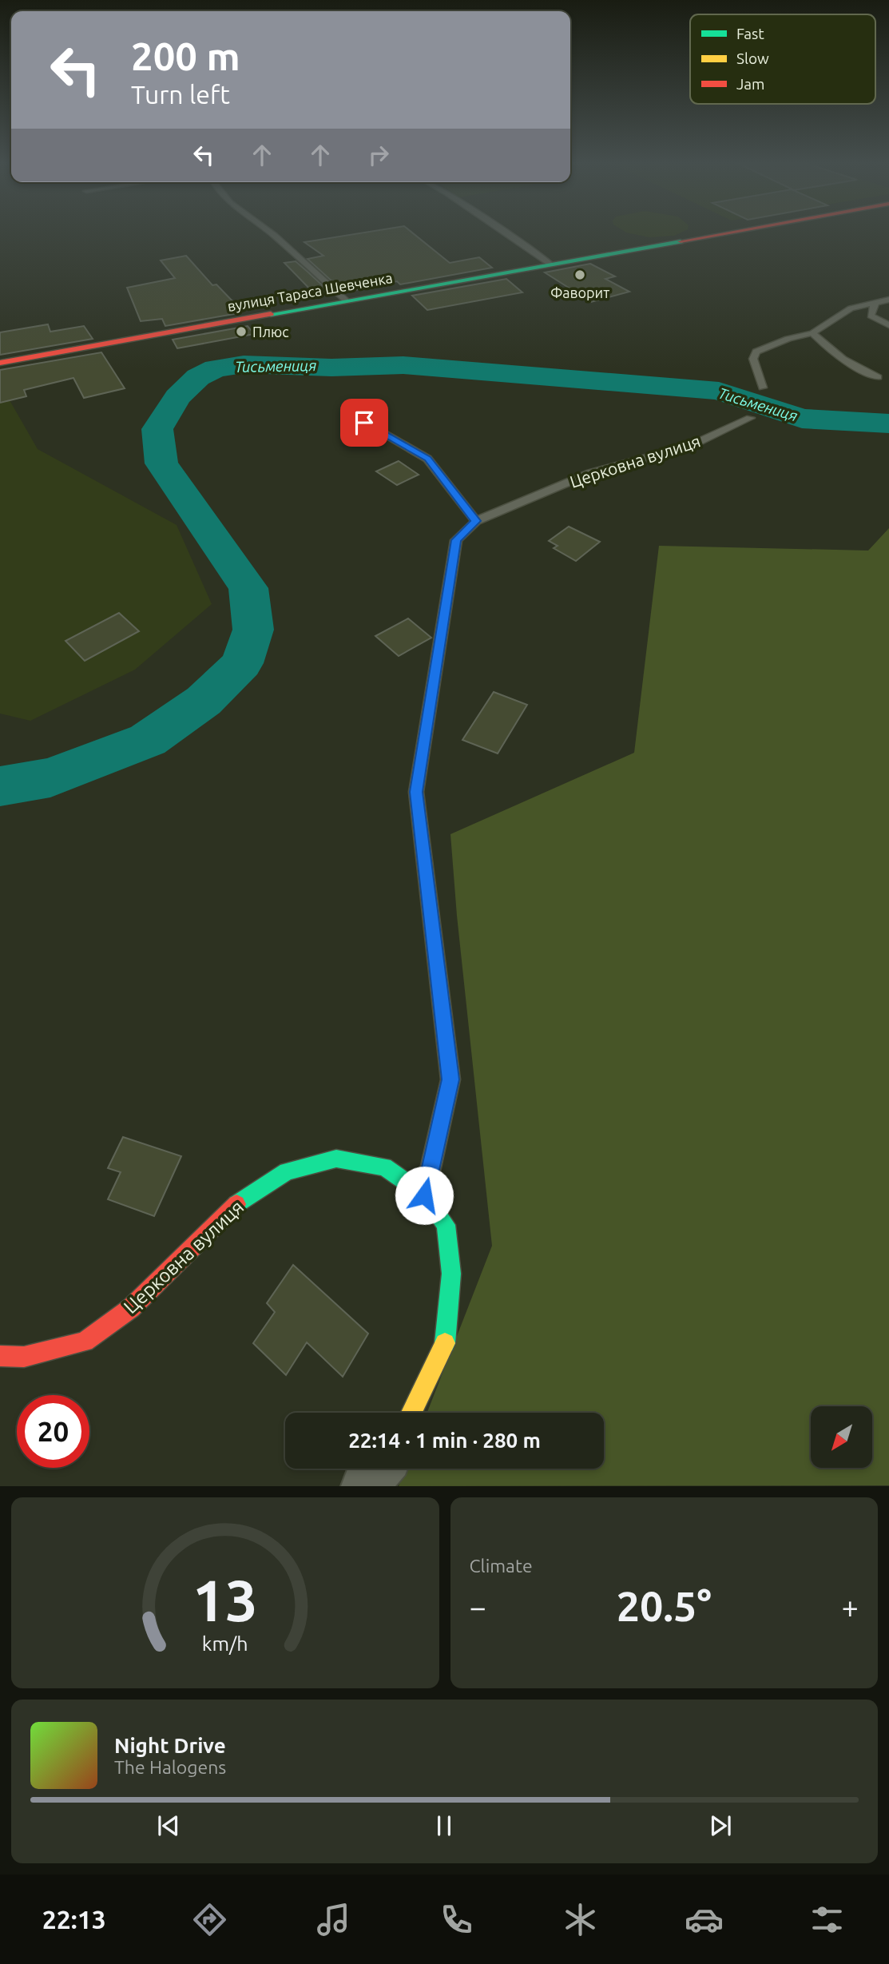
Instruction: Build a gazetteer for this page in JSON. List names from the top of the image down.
{
  "streets": {
    "main road": ["вулиця Тараса Шевченка", "Церковна вулиця"]
  },
  "water": ["Тисьмениця"],
  "places": ["Фаворит", "Плюс"],
  "legend": ["Fast", "Slow", "Jam"],
  "north": "bottom left",
  "page": {
    "turn": ["200 m", "Turn left"],
    "limit": "20",
    "trip": "22:14 · 1 min · 280 m",
    "tile": "Climate",
    "heat": ["−", "20.5°", "+"],
    "song": ["Night Drive", "The Halogens"],
    "tabs": "22:13",
    "gauge": ["13", "km/h"]
  }
}
